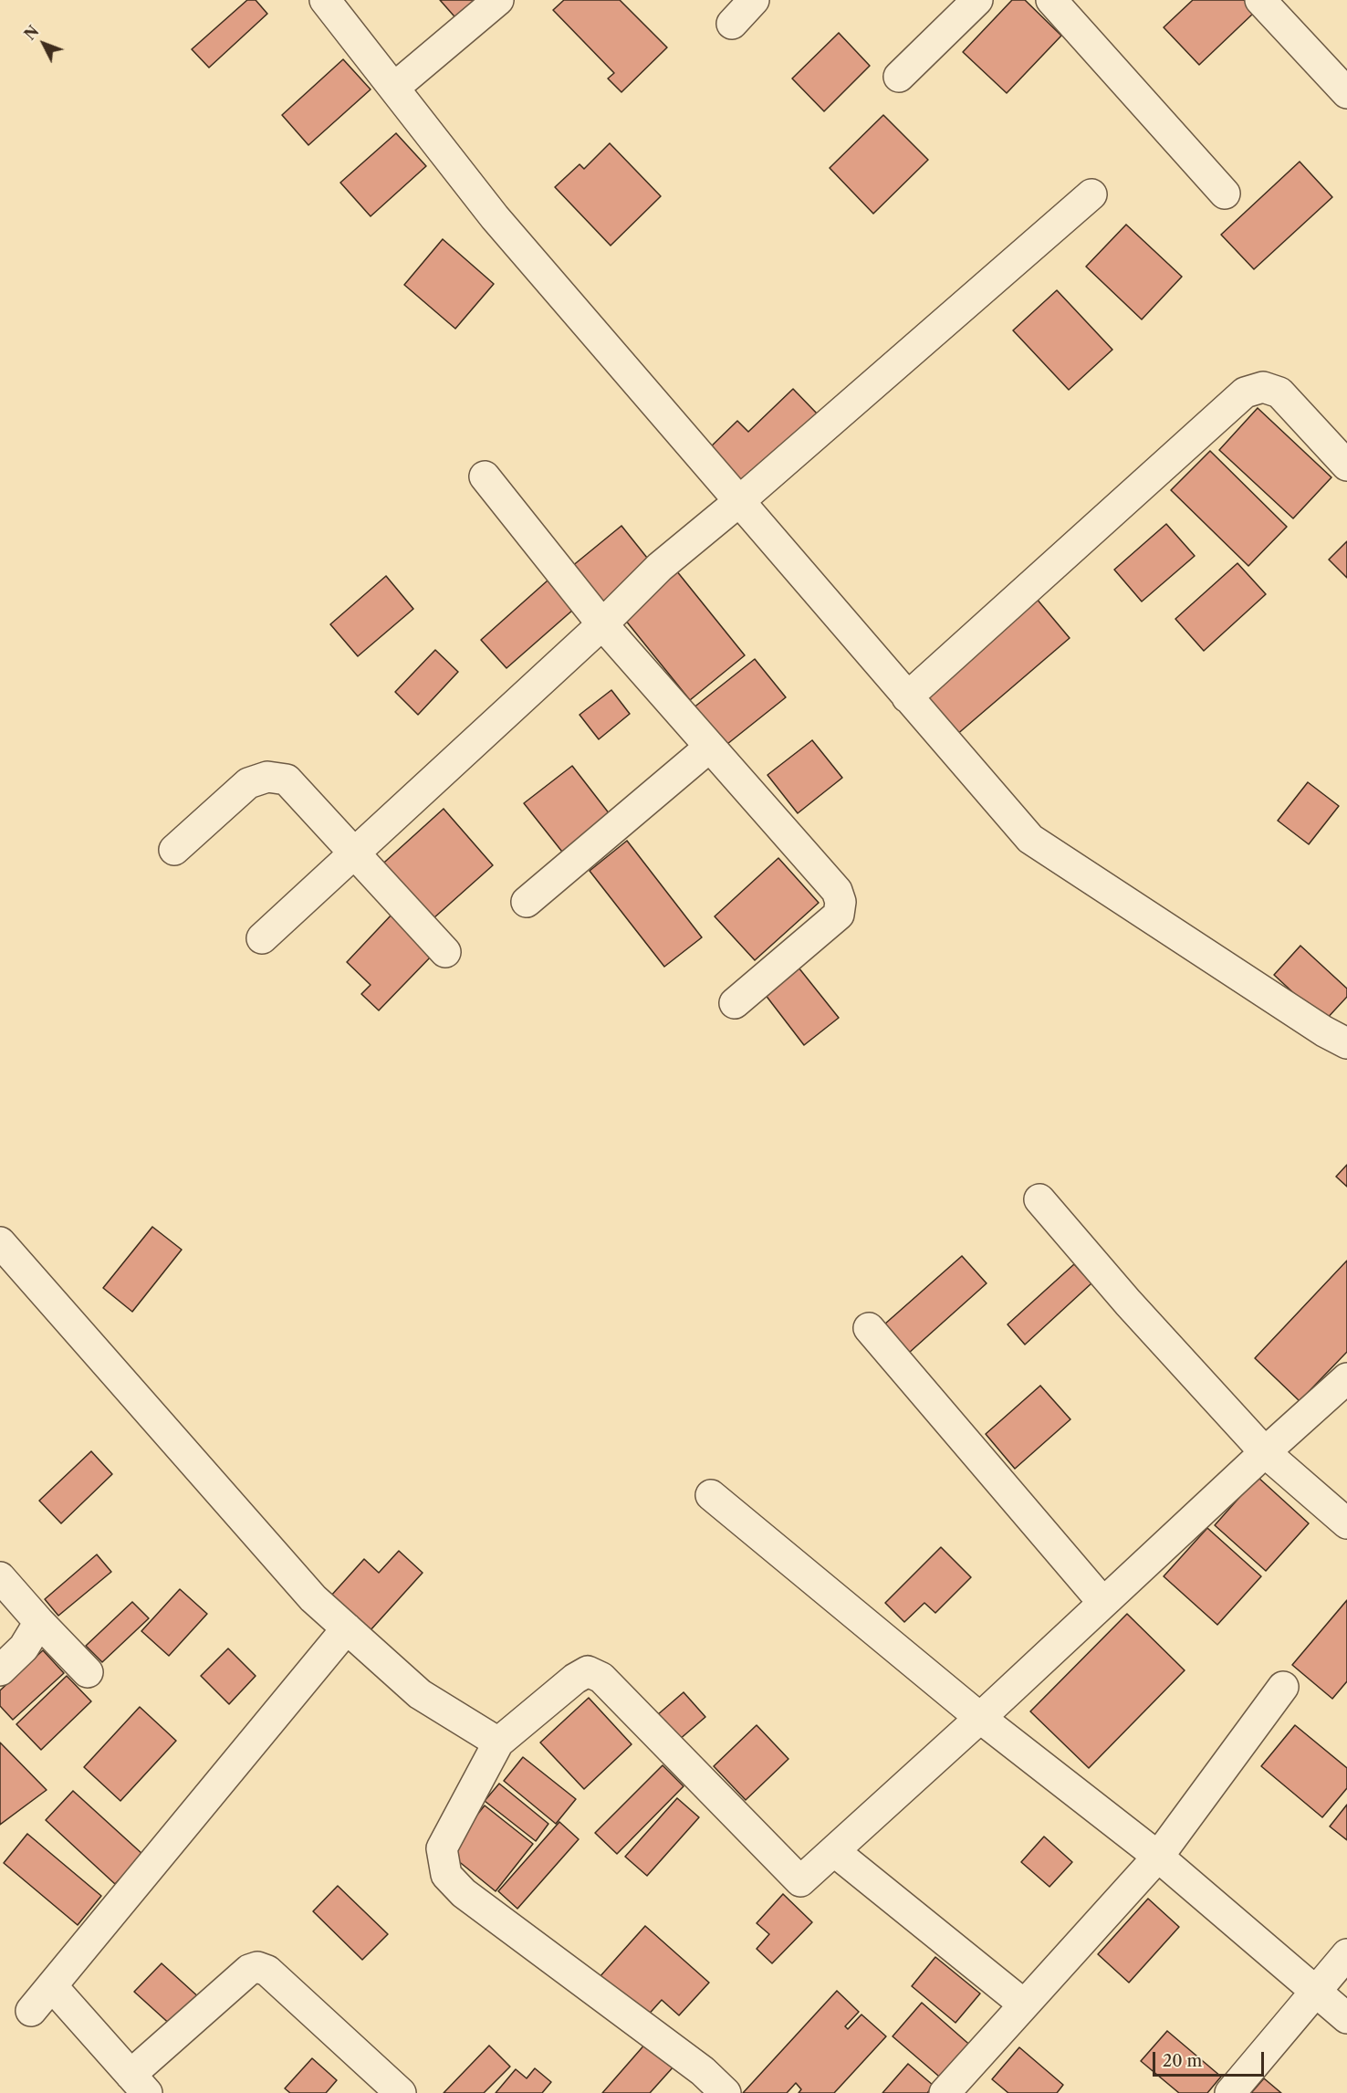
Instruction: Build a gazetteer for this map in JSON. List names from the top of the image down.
{
  "scale_bar": "20 m",
  "north": "top left"
}
